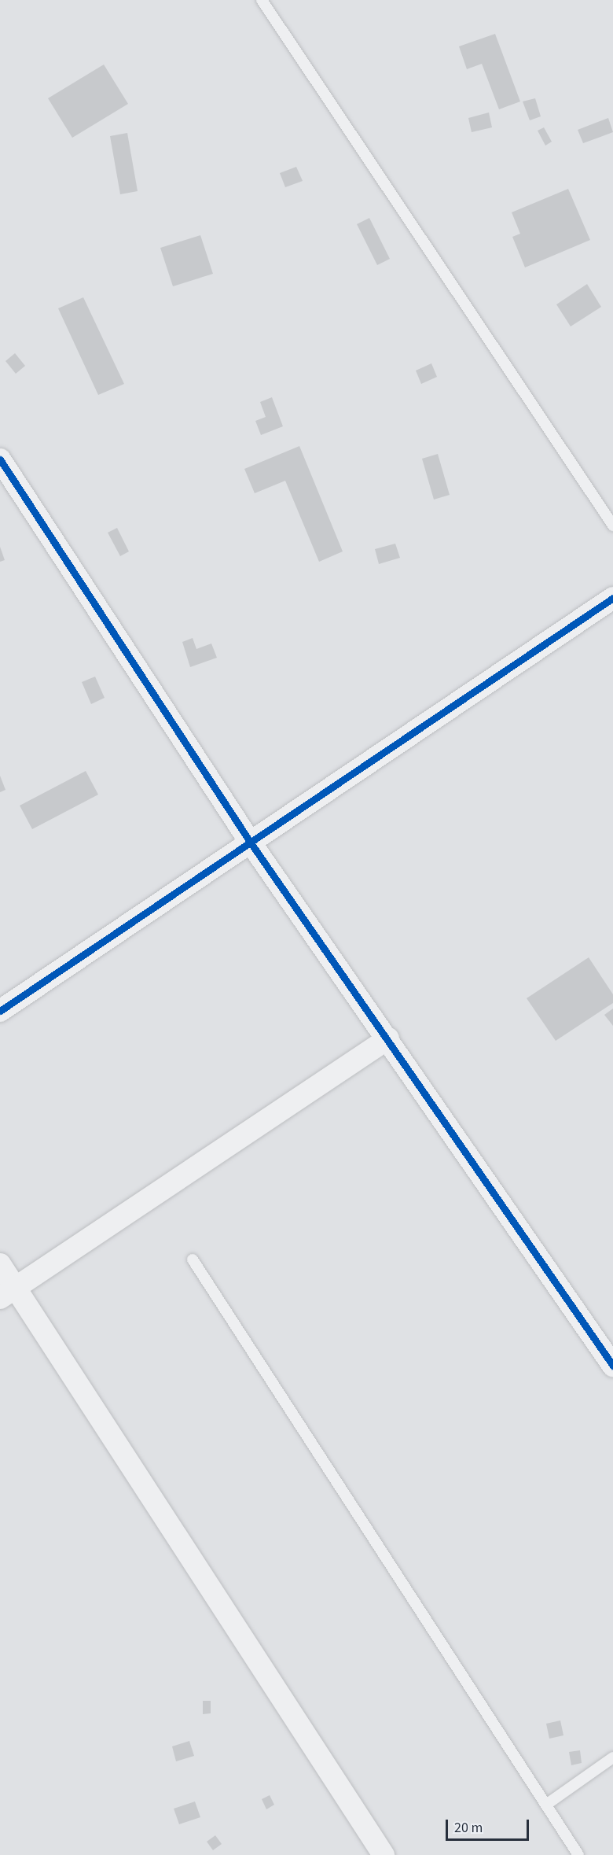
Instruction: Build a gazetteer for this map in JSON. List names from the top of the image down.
{
  "scale_bar": "20 m"
}
